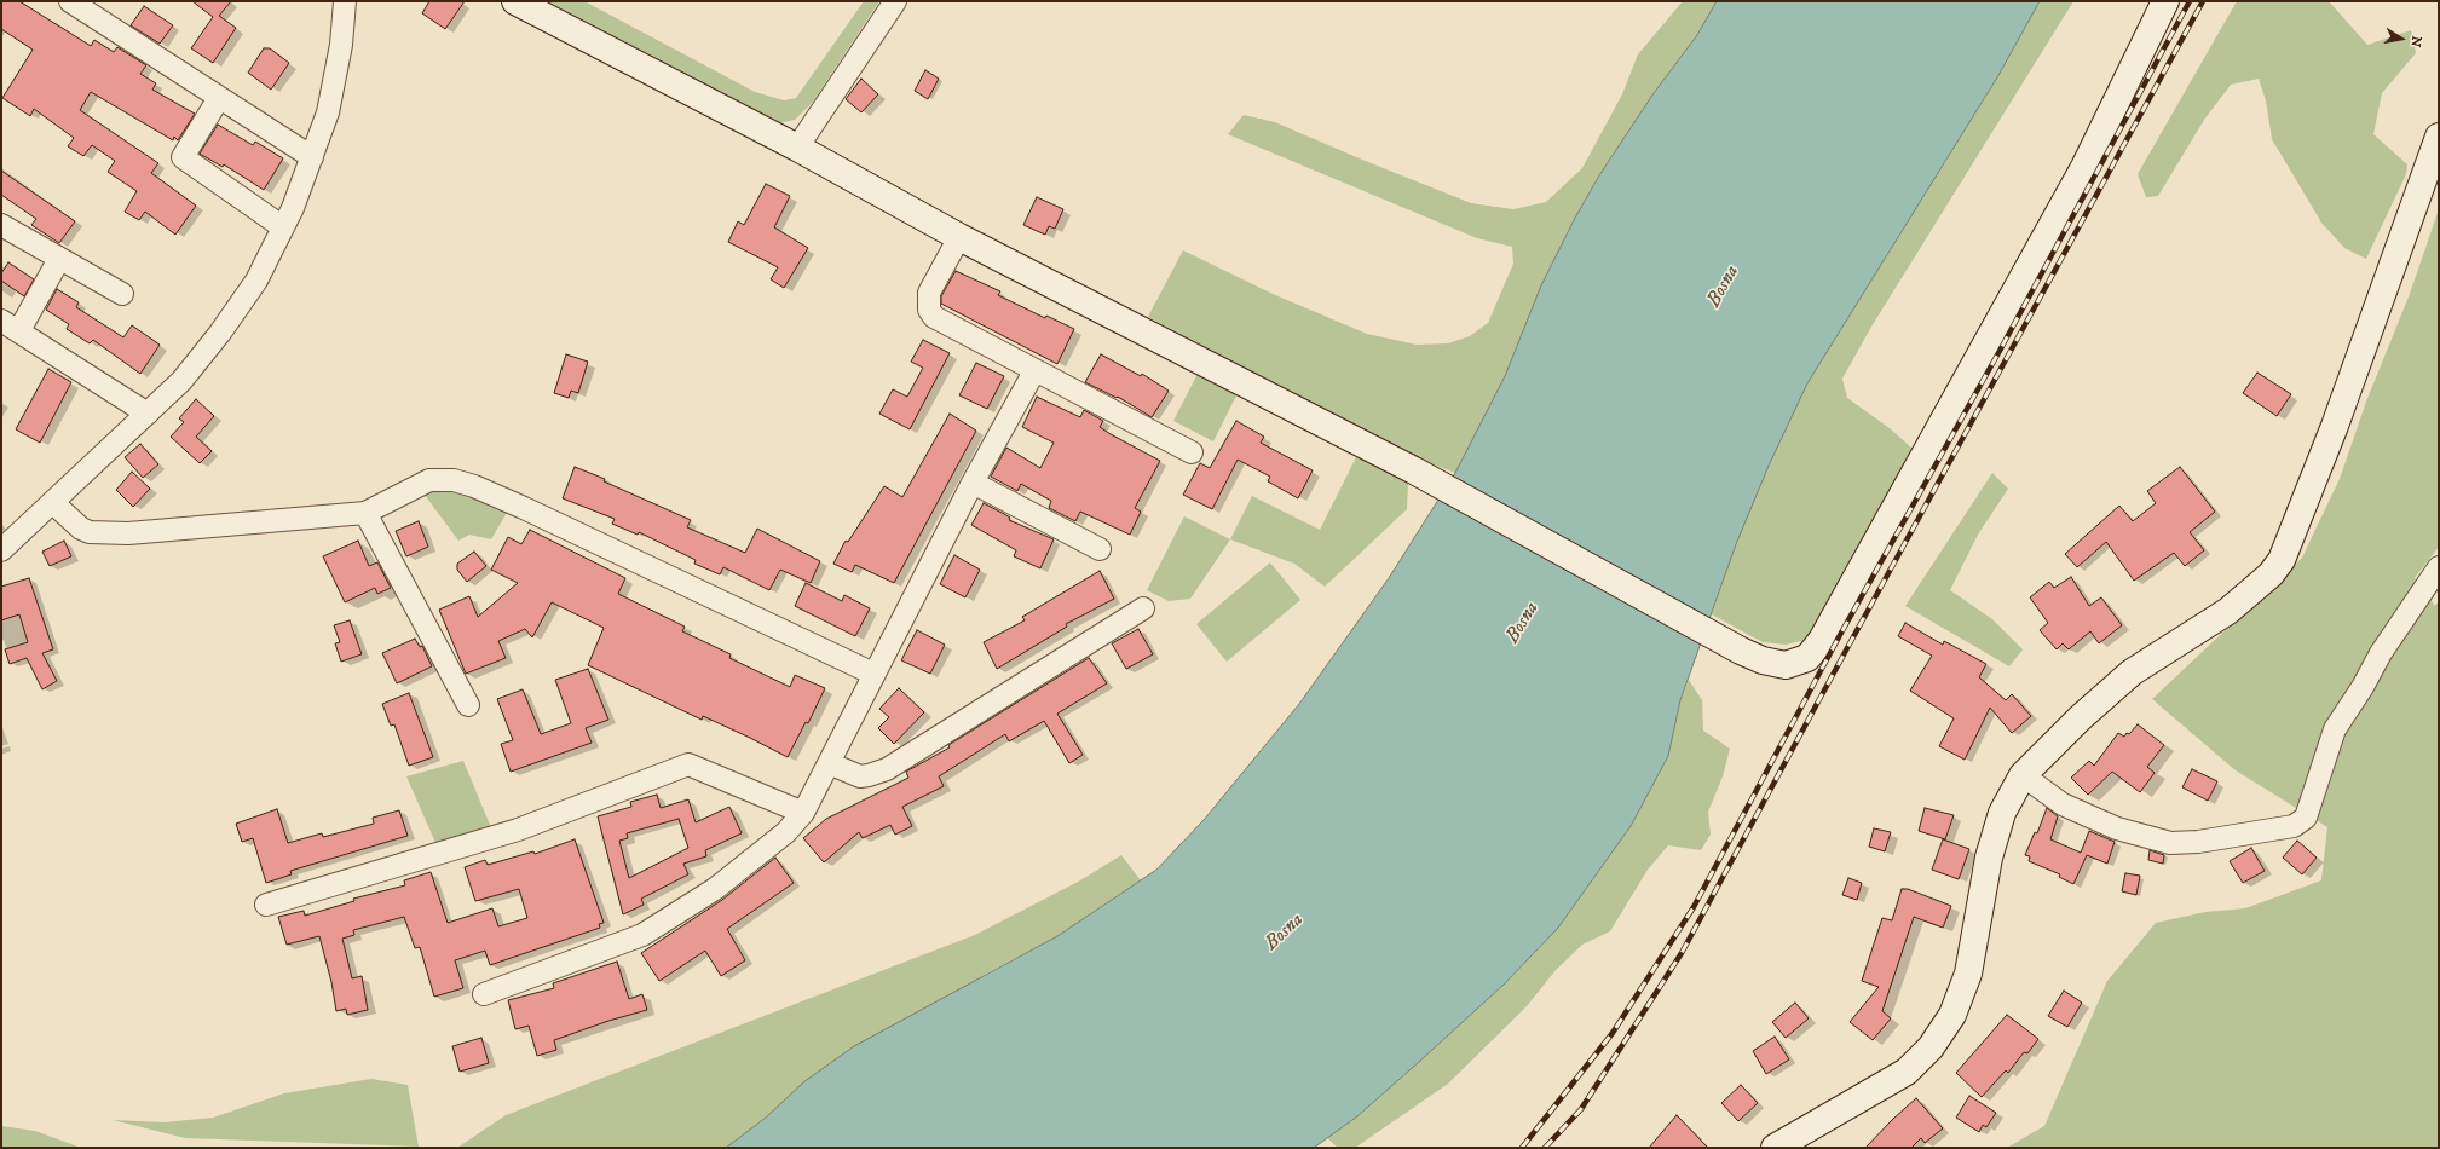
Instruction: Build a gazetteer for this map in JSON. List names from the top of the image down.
{
  "water": ["Bosna"],
  "north": "right"
}
